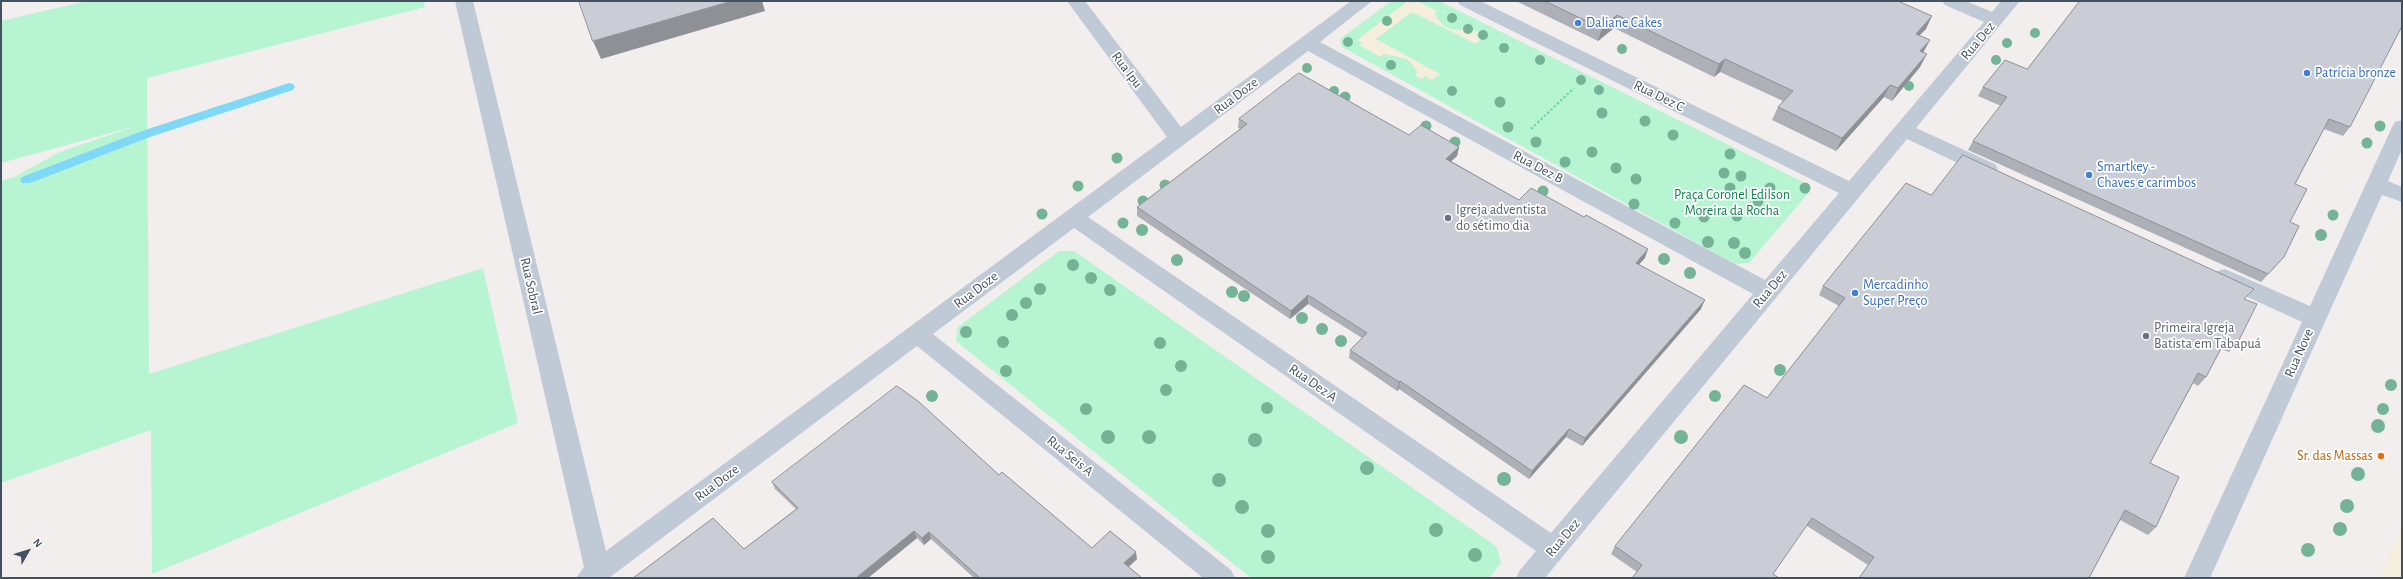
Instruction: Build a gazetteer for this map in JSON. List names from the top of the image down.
{
  "streets": {
    "street": [
      "Rua Dez",
      "Rua Ipu",
      "Rua Doze",
      "Rua Dez C",
      "Rua Dez B",
      "Rua Sobral",
      "Rua Nove",
      "Rua Dez A",
      "Rua Seis A"
    ]
  },
  "crossings": [
    ["Rua Dez", "Rua Dez C"],
    ["Rua Dez", "Rua Dez B"],
    ["Rua Dez", "Rua Dez A"],
    ["Rua Ipu", "Rua Doze"],
    ["Rua Doze", "Rua Dez B"],
    ["Rua Doze", "Rua Sobral"],
    ["Rua Doze", "Rua Dez A"],
    ["Rua Doze", "Rua Seis A"]
  ],
  "parks": ["Praça Coronel Edilson Moreira da Rocha"],
  "places": [
    "Daliane Cakes",
    "Patrícia bronze",
    "Smartkey - Chaves e carimbos",
    "Igreja adventista do sétimo dia",
    "Mercadinho Super Preço",
    "Primeira Igreja Batista em Tabapuá",
    "Sr. das Massas"
  ],
  "north": "top right"
}
